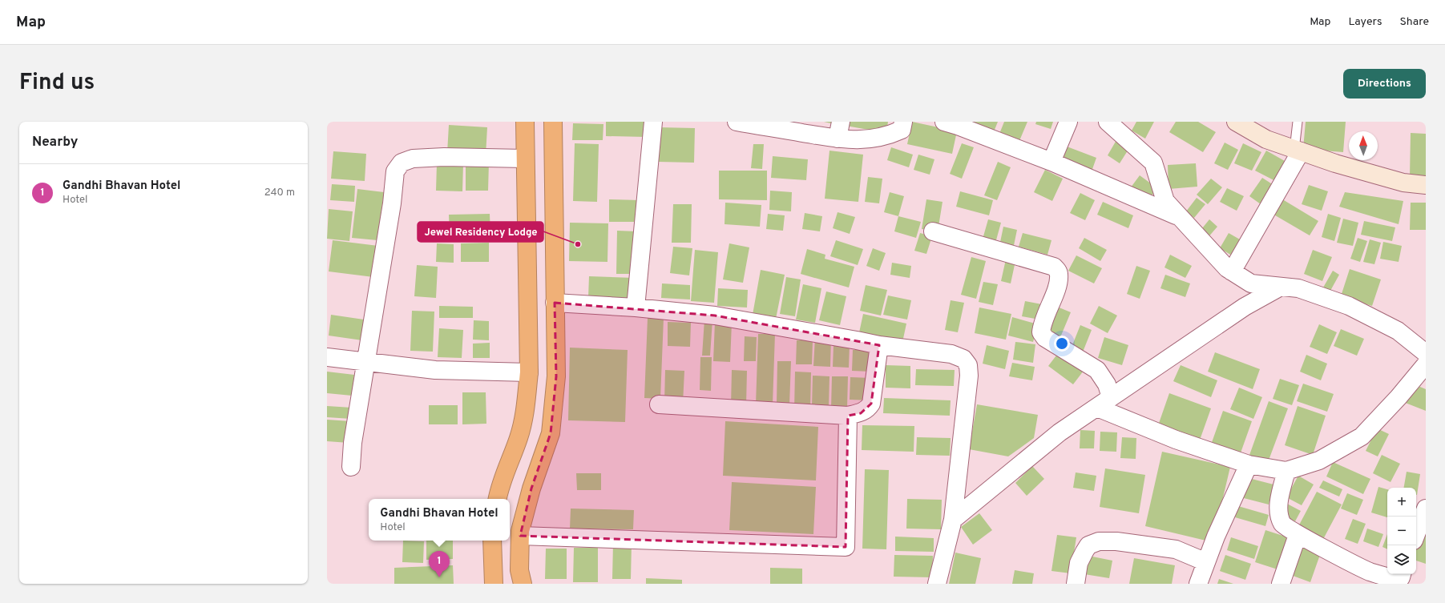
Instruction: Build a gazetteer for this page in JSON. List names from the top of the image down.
{
  "places": ["Jewel Residency Lodge"],
  "north": "top",
  "page": {
    "header": "Map",
    "nav": ["Map", "Layers", "Share"],
    "title": "Find us",
    "buttons": "Directions",
    "heading": "Nearby",
    "list": [
      {
        "mark": "1",
        "name": "Gandhi Bhavan Hotel",
        "note": "Hotel",
        "value": "240 m"
      }
    ],
    "map_buttons": ["+", "−"],
    "popup": ["Gandhi Bhavan Hotel", "Hotel"],
    "pins": "1"
  }
}
